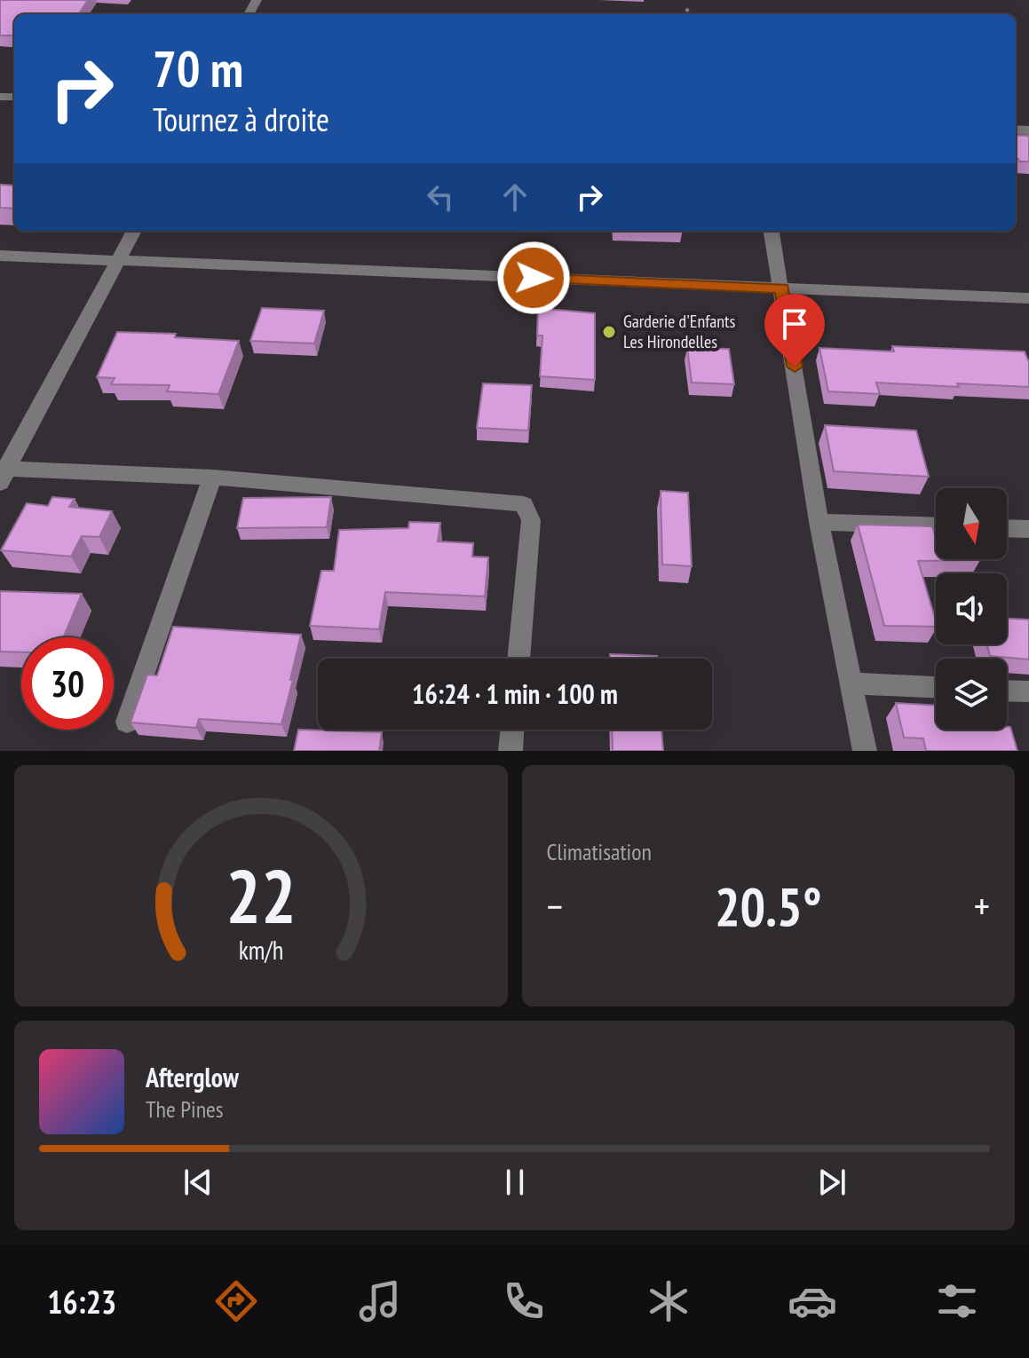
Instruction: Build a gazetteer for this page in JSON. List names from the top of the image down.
{
  "places": ["Garderie d'Enfants Les Hirondelles"],
  "north": "bottom",
  "page": {
    "turn": ["70 m", "Tournez à droite"],
    "limit": "30",
    "trip": "16:24 · 1 min · 100 m",
    "tile": "Climatisation",
    "heat": ["−", "20.5°", "+"],
    "song": ["Afterglow", "The Pines"],
    "tabs": "16:23",
    "gauge": ["22", "km/h"]
  }
}
